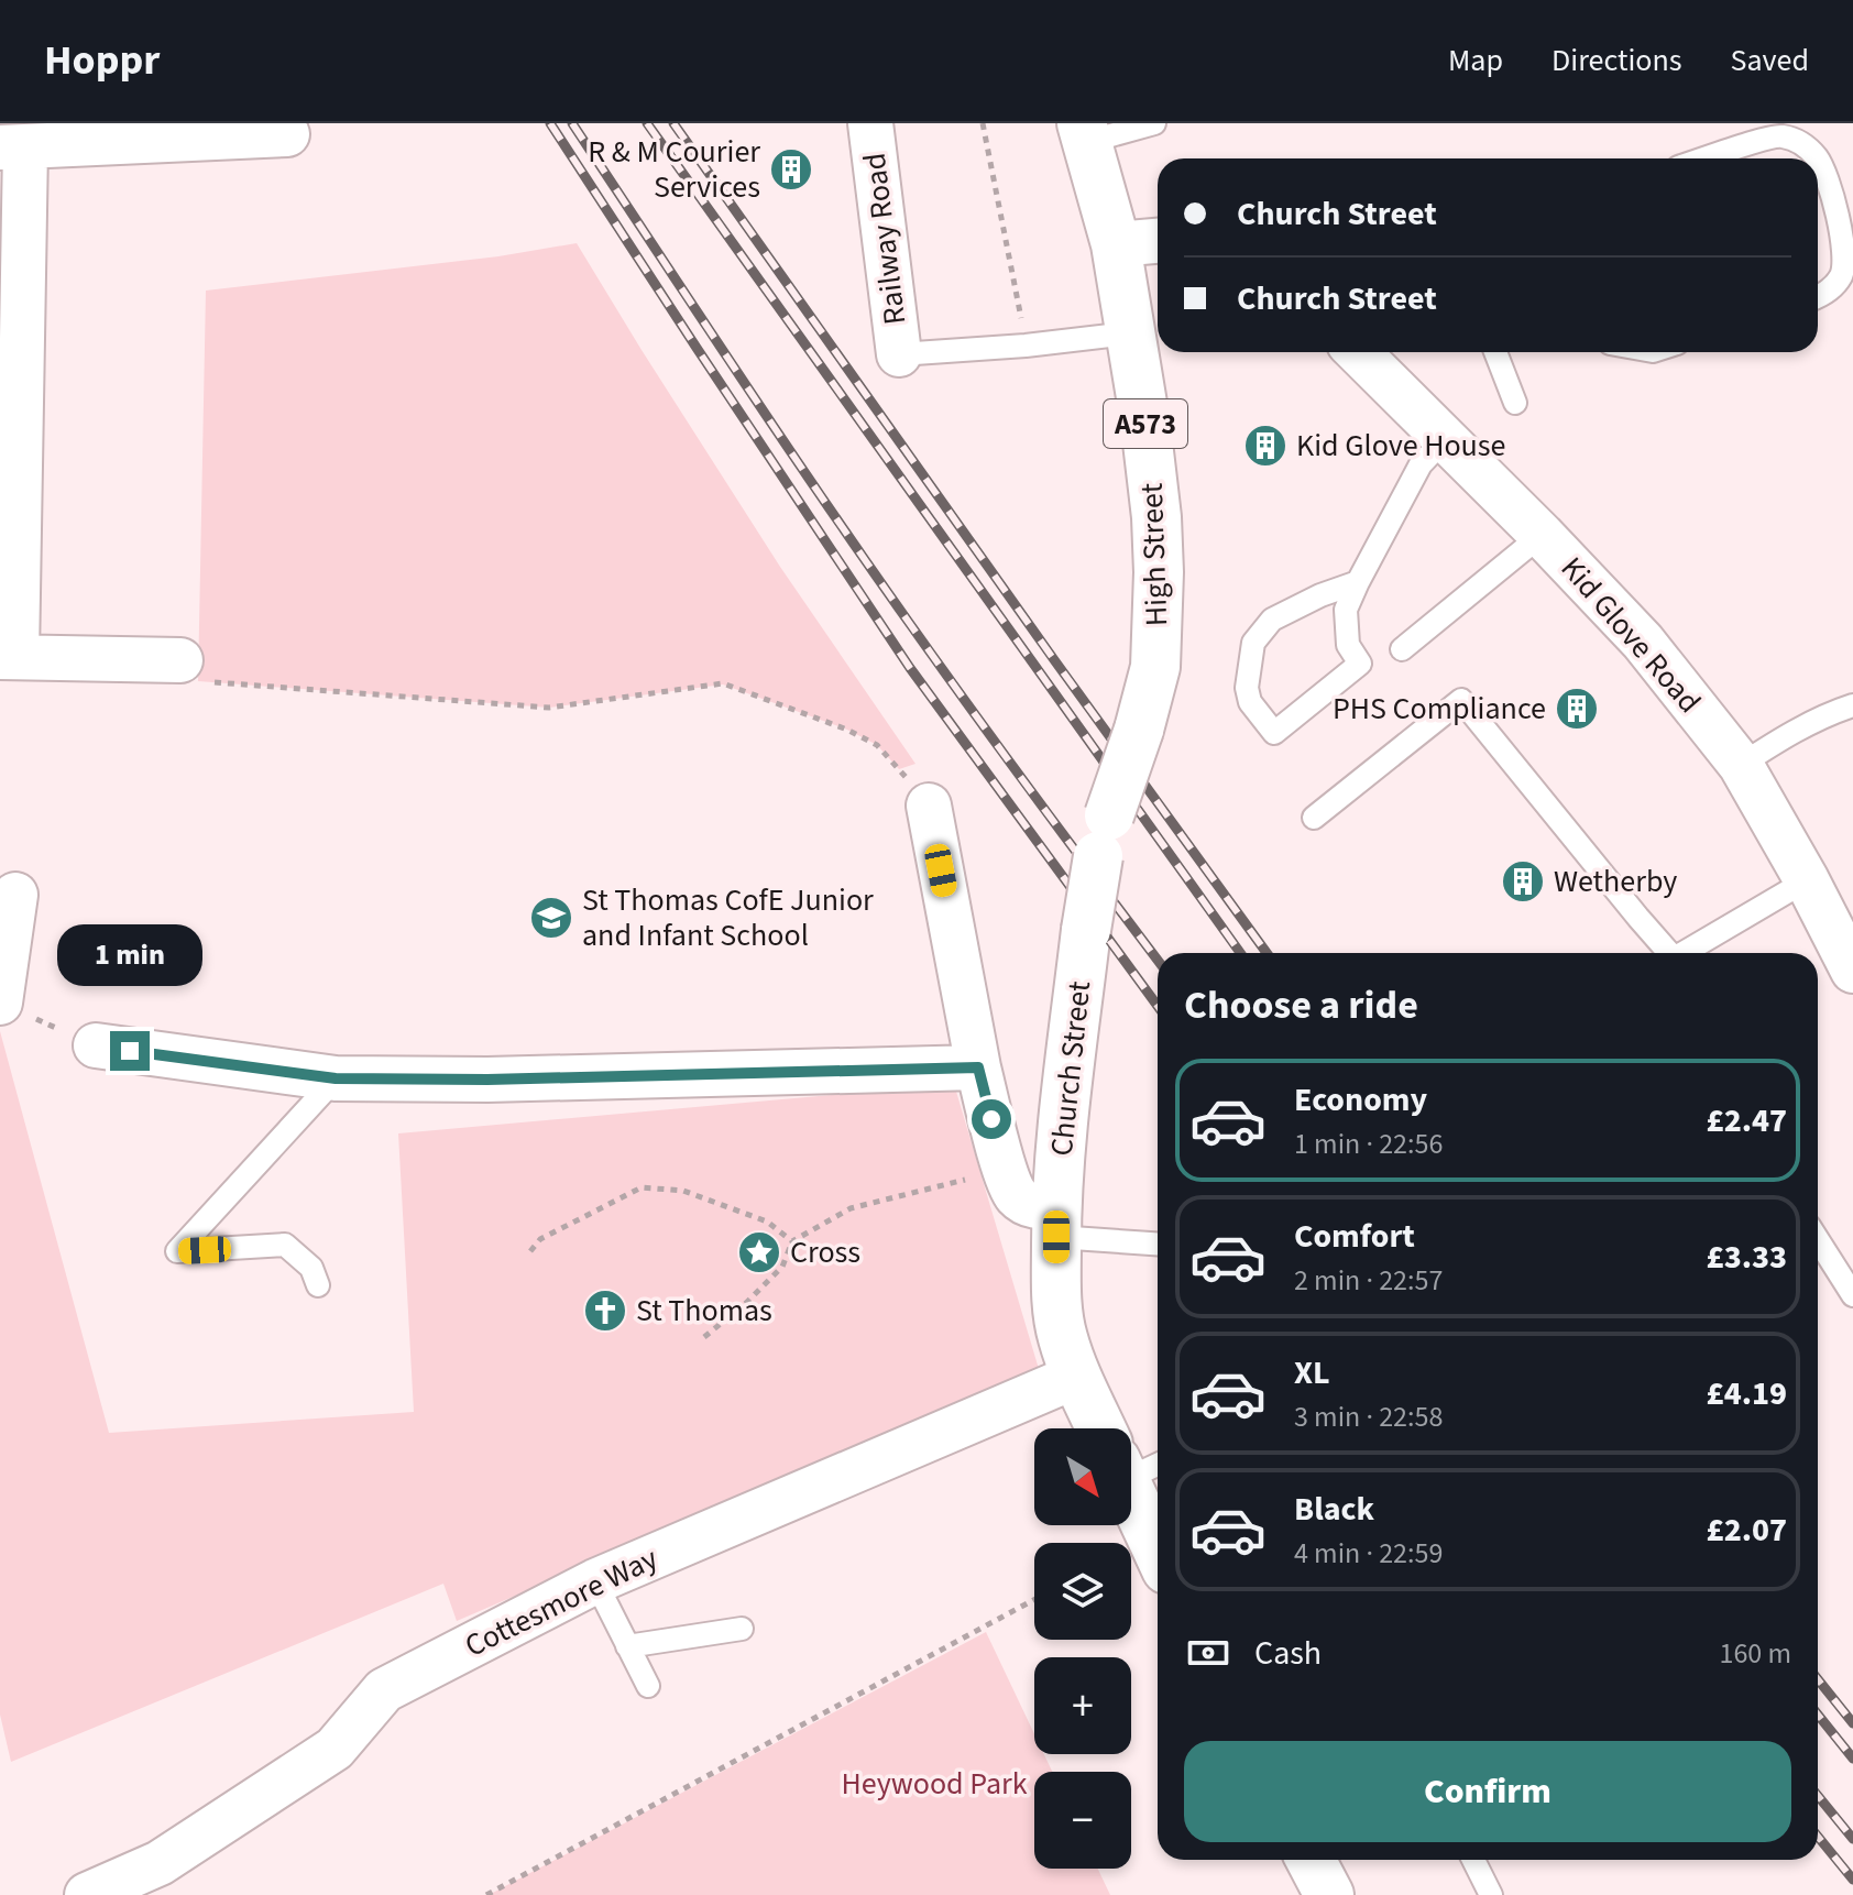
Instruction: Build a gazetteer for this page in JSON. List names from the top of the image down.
{
  "streets": {
    "main road": ["A573", "High Street", "Church Street"],
    "street": ["Railway Road", "Kid Glove Road", "Cottesmore Way"]
  },
  "crossings": [
    ["High Street", "Church Street"],
    ["Church Street", "Cottesmore Way"]
  ],
  "parks": ["Heywood Park"],
  "places": {
    "building": [
      "R & M Courier Services",
      "Kid Glove House",
      "PHS Compliance",
      "Wetherby"
    ],
    "school or university": ["St Thomas CofE Junior and Infant School"],
    "place": ["Cross"],
    "church": ["St Thomas"]
  },
  "north": "bottom right",
  "page": {
    "header": "Hoppr",
    "nav": ["Map", "Directions", "Saved"],
    "banner": ["Church Street", "Church Street"],
    "bubble": "1 min",
    "heading": "Choose a ride",
    "list": [
      {
        "name": "Economy",
        "note": "1 min · 22:56",
        "value": "£2.47"
      },
      {
        "name": "Comfort",
        "note": "2 min · 22:57",
        "value": "£3.33"
      },
      {
        "name": "XL",
        "note": "3 min · 22:58",
        "value": "£4.19"
      },
      {
        "name": "Black",
        "note": "4 min · 22:59",
        "value": "£2.07"
      }
    ],
    "map_buttons": ["+", "−"],
    "pay": ["Cash", "160 m"],
    "buttons": "Confirm"
  }
}
